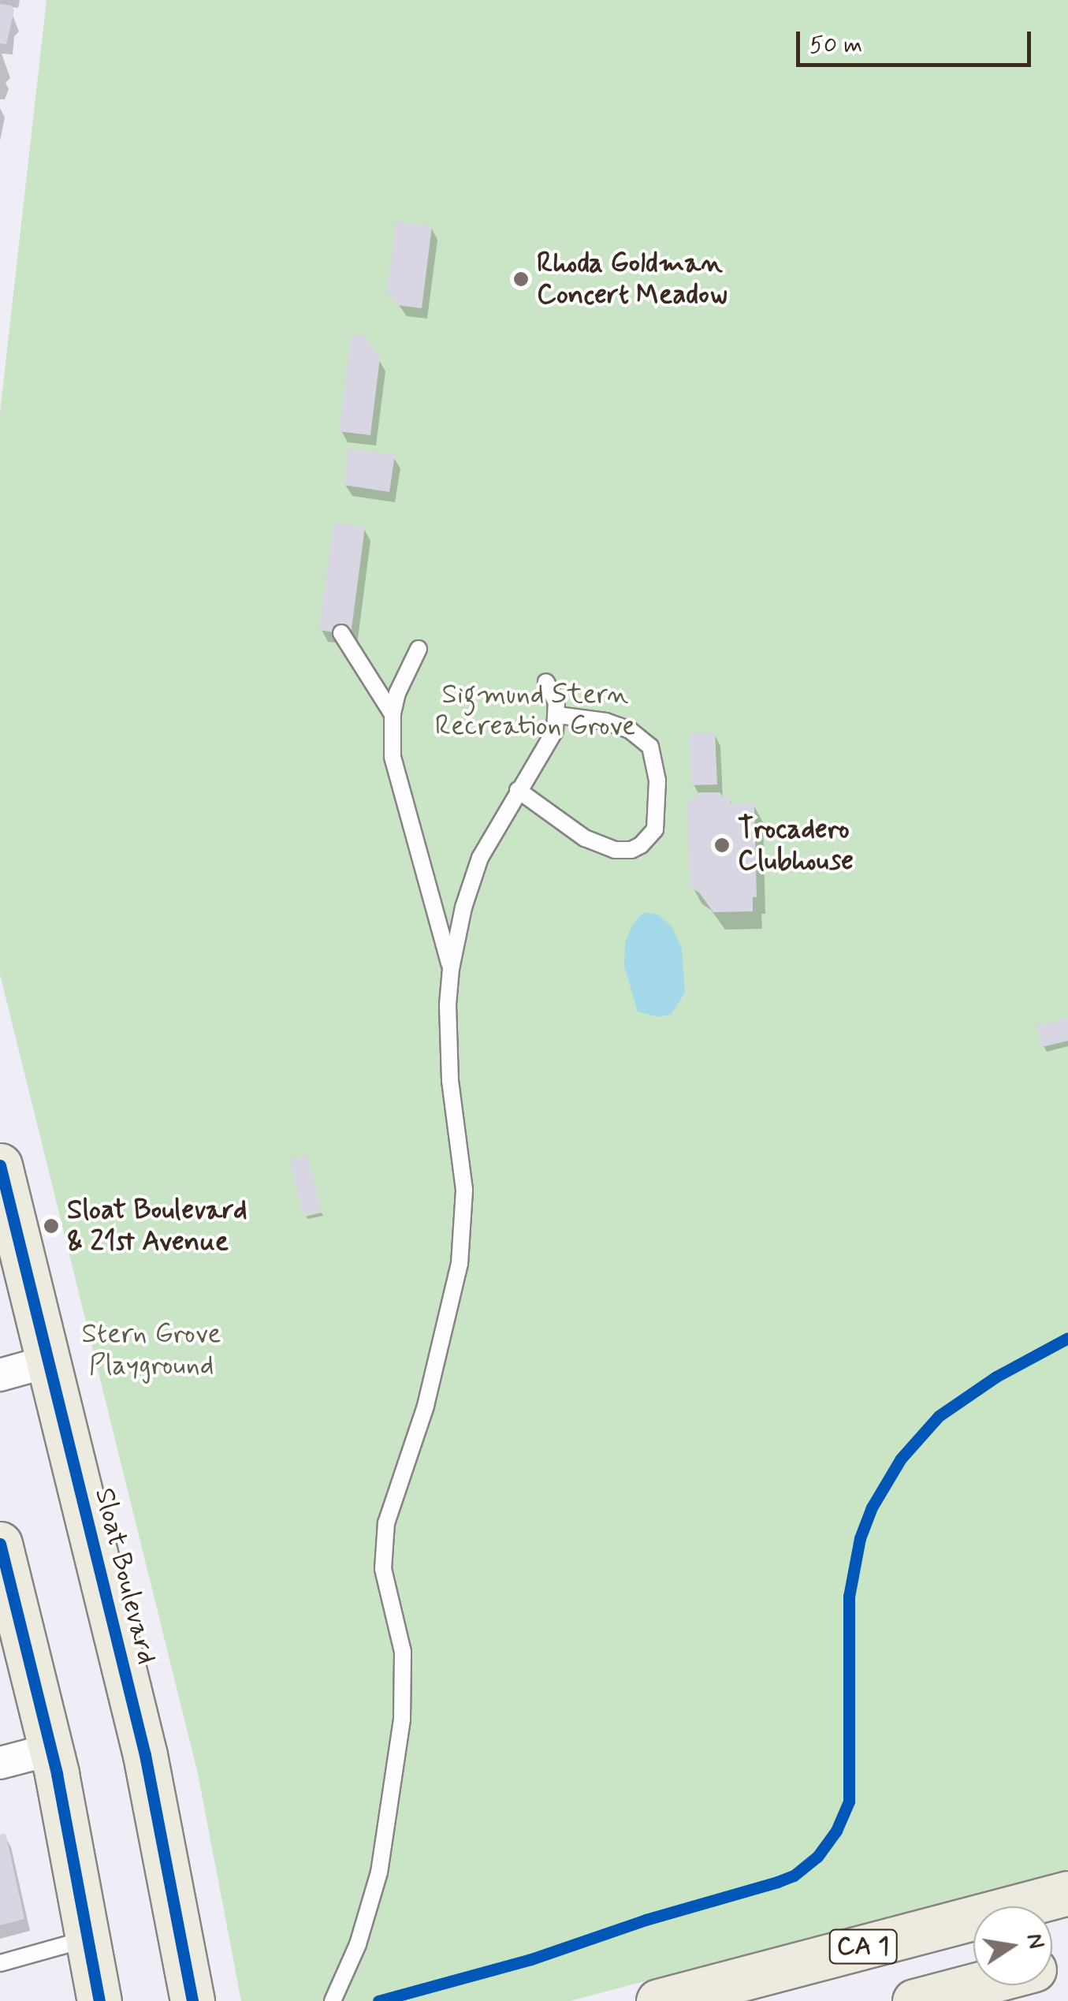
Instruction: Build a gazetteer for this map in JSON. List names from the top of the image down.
{
  "streets": {
    "main road": ["Sloat Boulevard", "CA 1"]
  },
  "parks": ["Sigmund Stern Recreation Grove", "Stern Grove Playground"],
  "places": ["Rhoda Goldman Concert Meadow", "Trocadero Clubhouse", "Sloat Boulevard & 21st Avenue"],
  "scale_bar": "50 m",
  "north": "right"
}
